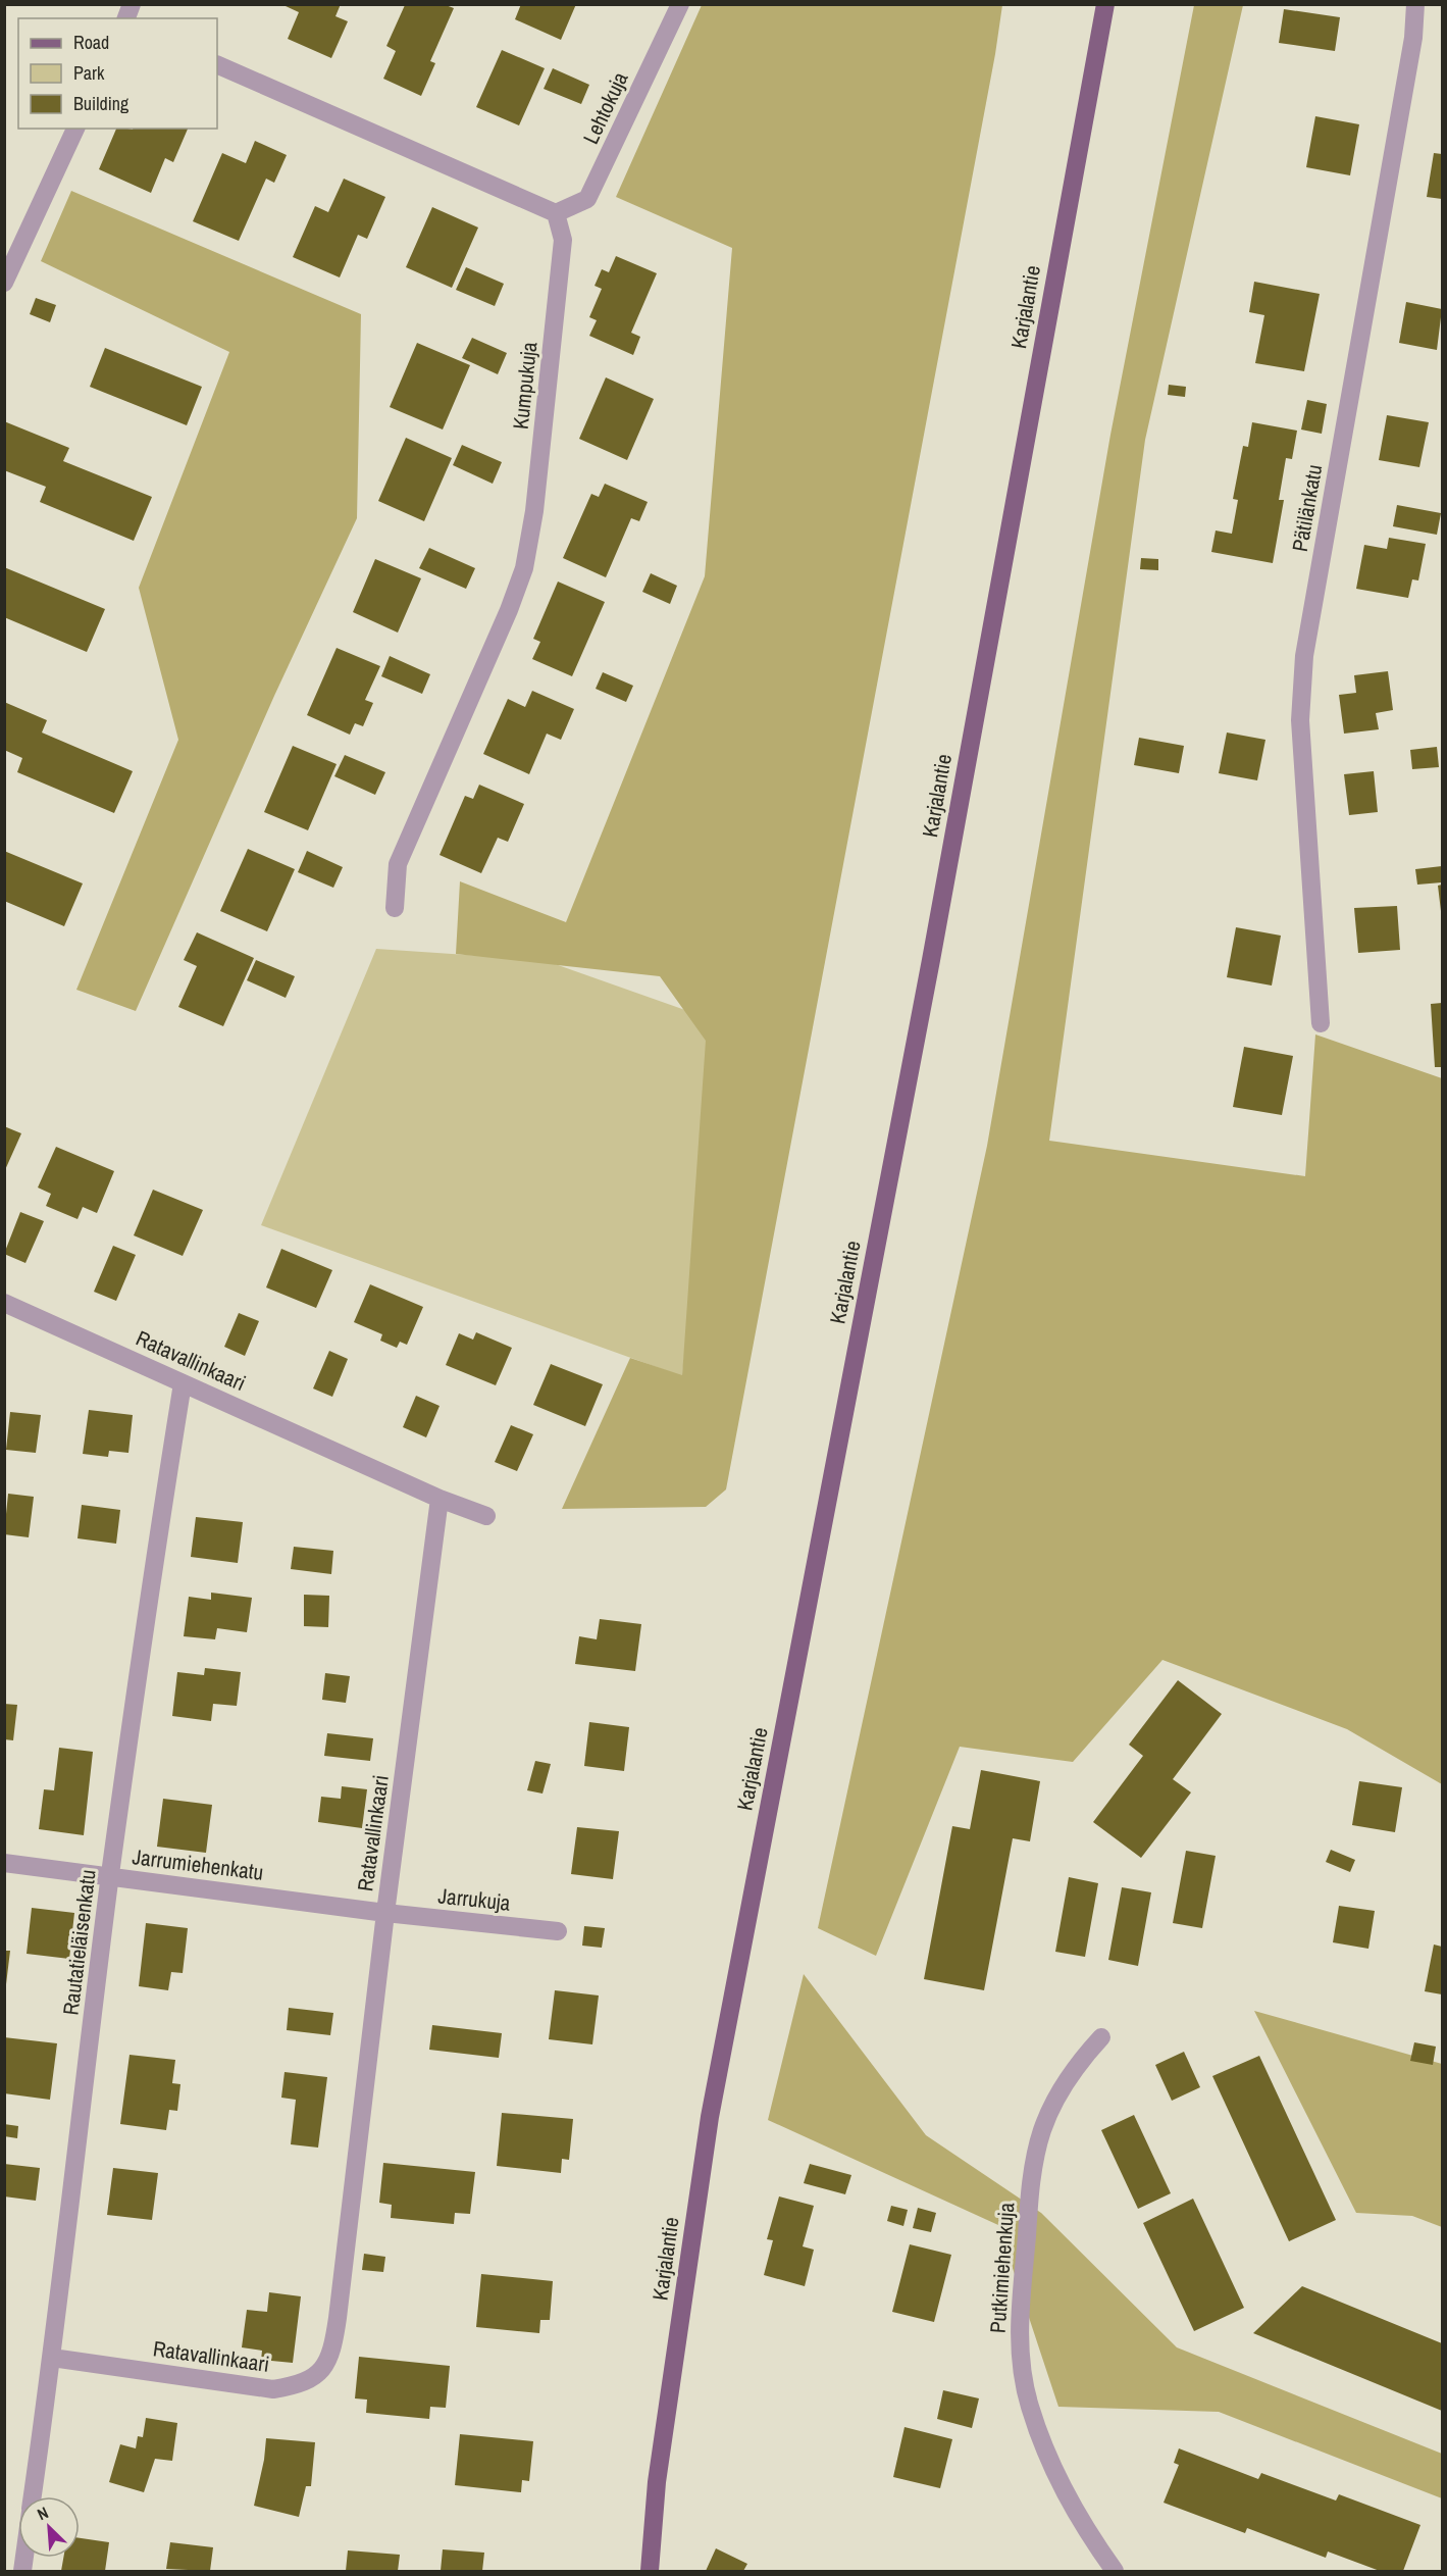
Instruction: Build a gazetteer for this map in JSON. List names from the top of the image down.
{
  "streets": {
    "main road": ["Karjalantie"],
    "street": [
      "Lehtokuja",
      "Kumpukuja",
      "Pätilänkatu",
      "Ratavallinkaari",
      "Jarrumiehenkatu",
      "Jarrukuja",
      "Rautatieläisenkatu",
      "Putkimiehenkuja"
    ]
  },
  "crossings": [
    ["Lehtokuja", "Kumpukuja"],
    ["Ratavallinkaari", "Jarrumiehenkatu"],
    ["Ratavallinkaari", "Jarrukuja"],
    ["Ratavallinkaari", "Rautatieläisenkatu"],
    ["Jarrumiehenkatu", "Jarrukuja"],
    ["Jarrumiehenkatu", "Rautatieläisenkatu"]
  ],
  "legend": ["Road", "Park", "Building"],
  "north": "top left"
}
